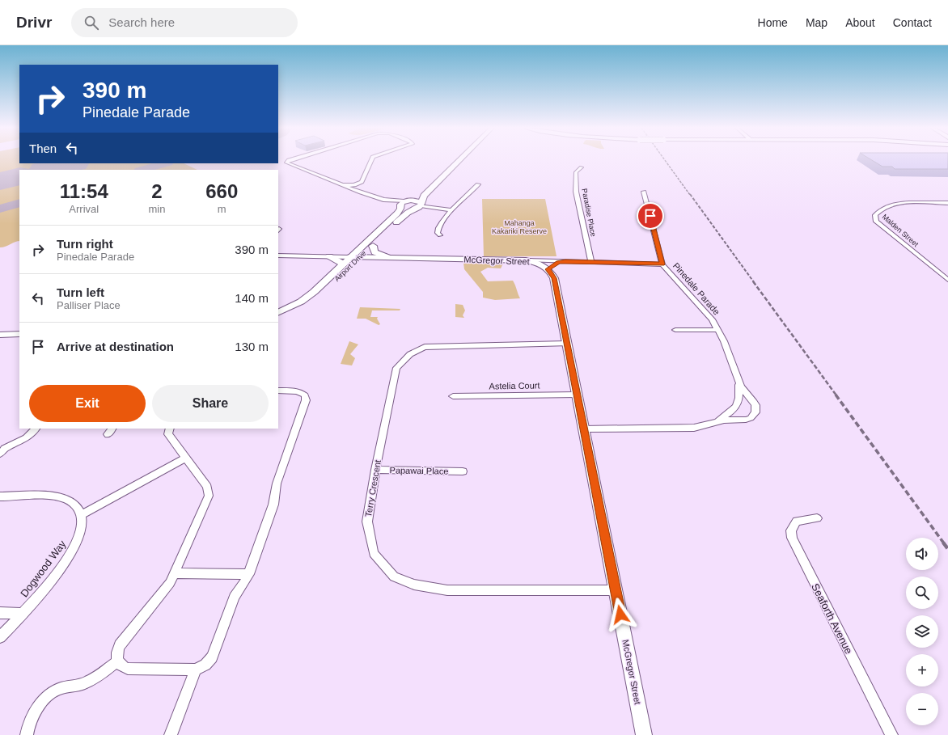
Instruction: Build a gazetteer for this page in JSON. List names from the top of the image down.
{
  "streets": {
    "main road": ["Airport Drive"],
    "street": [
      "Paradise Place",
      "Malden Street",
      "McGregor Street",
      "Pinedale Parade",
      "Astelia Court",
      "Papawai Place",
      "Terry Crescent",
      "Dogwood Way",
      "Seaforth Avenue"
    ]
  },
  "crossings": [
    ["Paradise Place", "Pinedale Parade"],
    ["McGregor Street", "Airport Drive"],
    ["McGregor Street", "Pinedale Parade"],
    ["McGregor Street", "Astelia Court"],
    ["McGregor Street", "Terry Crescent"],
    ["Papawai Place", "Terry Crescent"]
  ],
  "parks": ["Mahanga Kakariki Reserve"],
  "page": {
    "header": "Drivr",
    "search": "Search here",
    "nav": [
      "Home",
      "Map",
      "About",
      "Contact"
    ],
    "turn": ["390 m", "Pinedale Parade"],
    "then": "Then",
    "eta": [
      "11:54",
      "Arrival",
      "2",
      "min",
      "660",
      "m"
    ],
    "list": [
      {
        "name": "Turn right",
        "note": "Pinedale Parade",
        "value": "390 m"
      },
      {
        "name": "Turn left",
        "note": "Palliser Place",
        "value": "140 m"
      },
      {
        "name": "Arrive at destination",
        "value": "130 m"
      }
    ],
    "buttons": ["Exit", "Share"],
    "map_buttons": ["+", "−"]
  }
}
